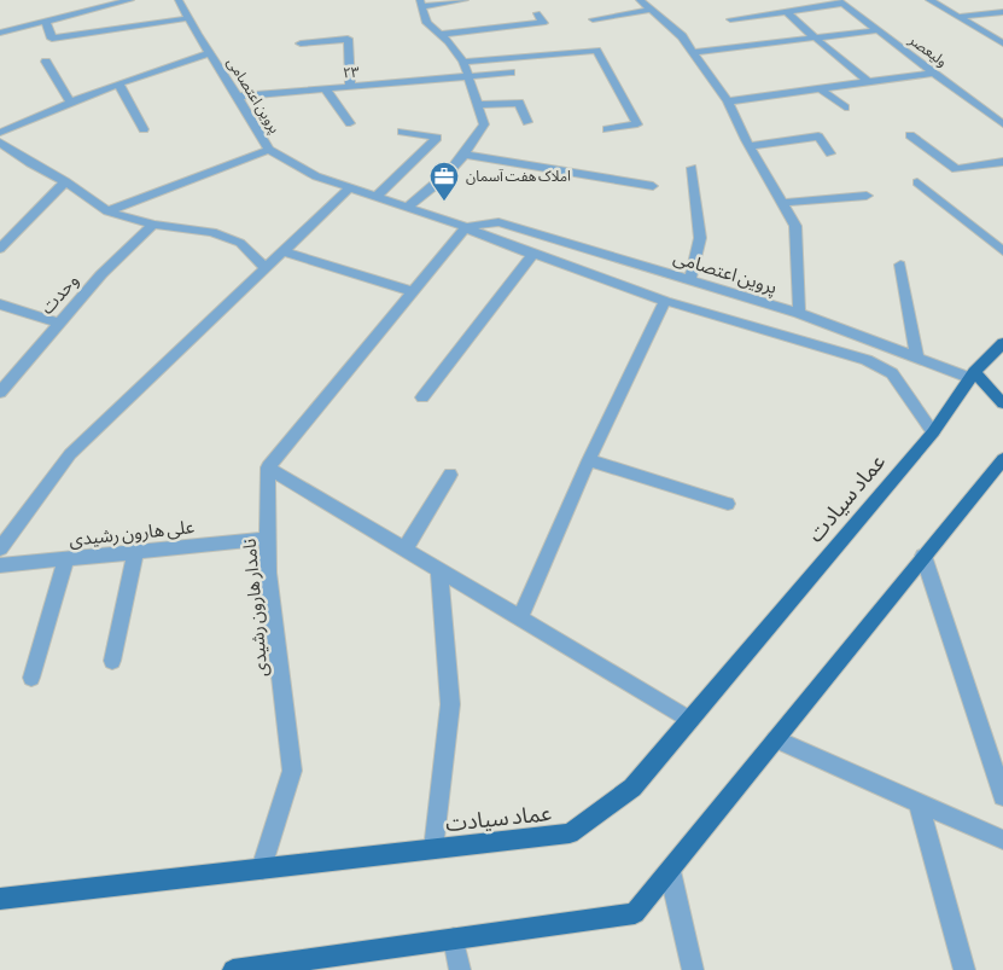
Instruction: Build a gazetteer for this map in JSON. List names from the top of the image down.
{
  "streets": {
    "main road": ["عماد سیادت"],
    "street": [
      "ولیعصر",
      "۲۳",
      "پروین اعتصامی",
      "وحدت",
      "علی هارون رشیدی",
      "نامدار هارون رشیدی"
    ]
  },
  "crossings": [
    ["۲۳", "پروین اعتصامی"],
    ["پروین اعتصامی", "عماد سیادت"],
    ["عماد سیادت", "نامدار هارون رشیدی"],
    ["علی هارون رشیدی", "نامدار هارون رشیدی"]
  ],
  "places": {
    "office": ["املاک هفت آسمان"]
  }
}
